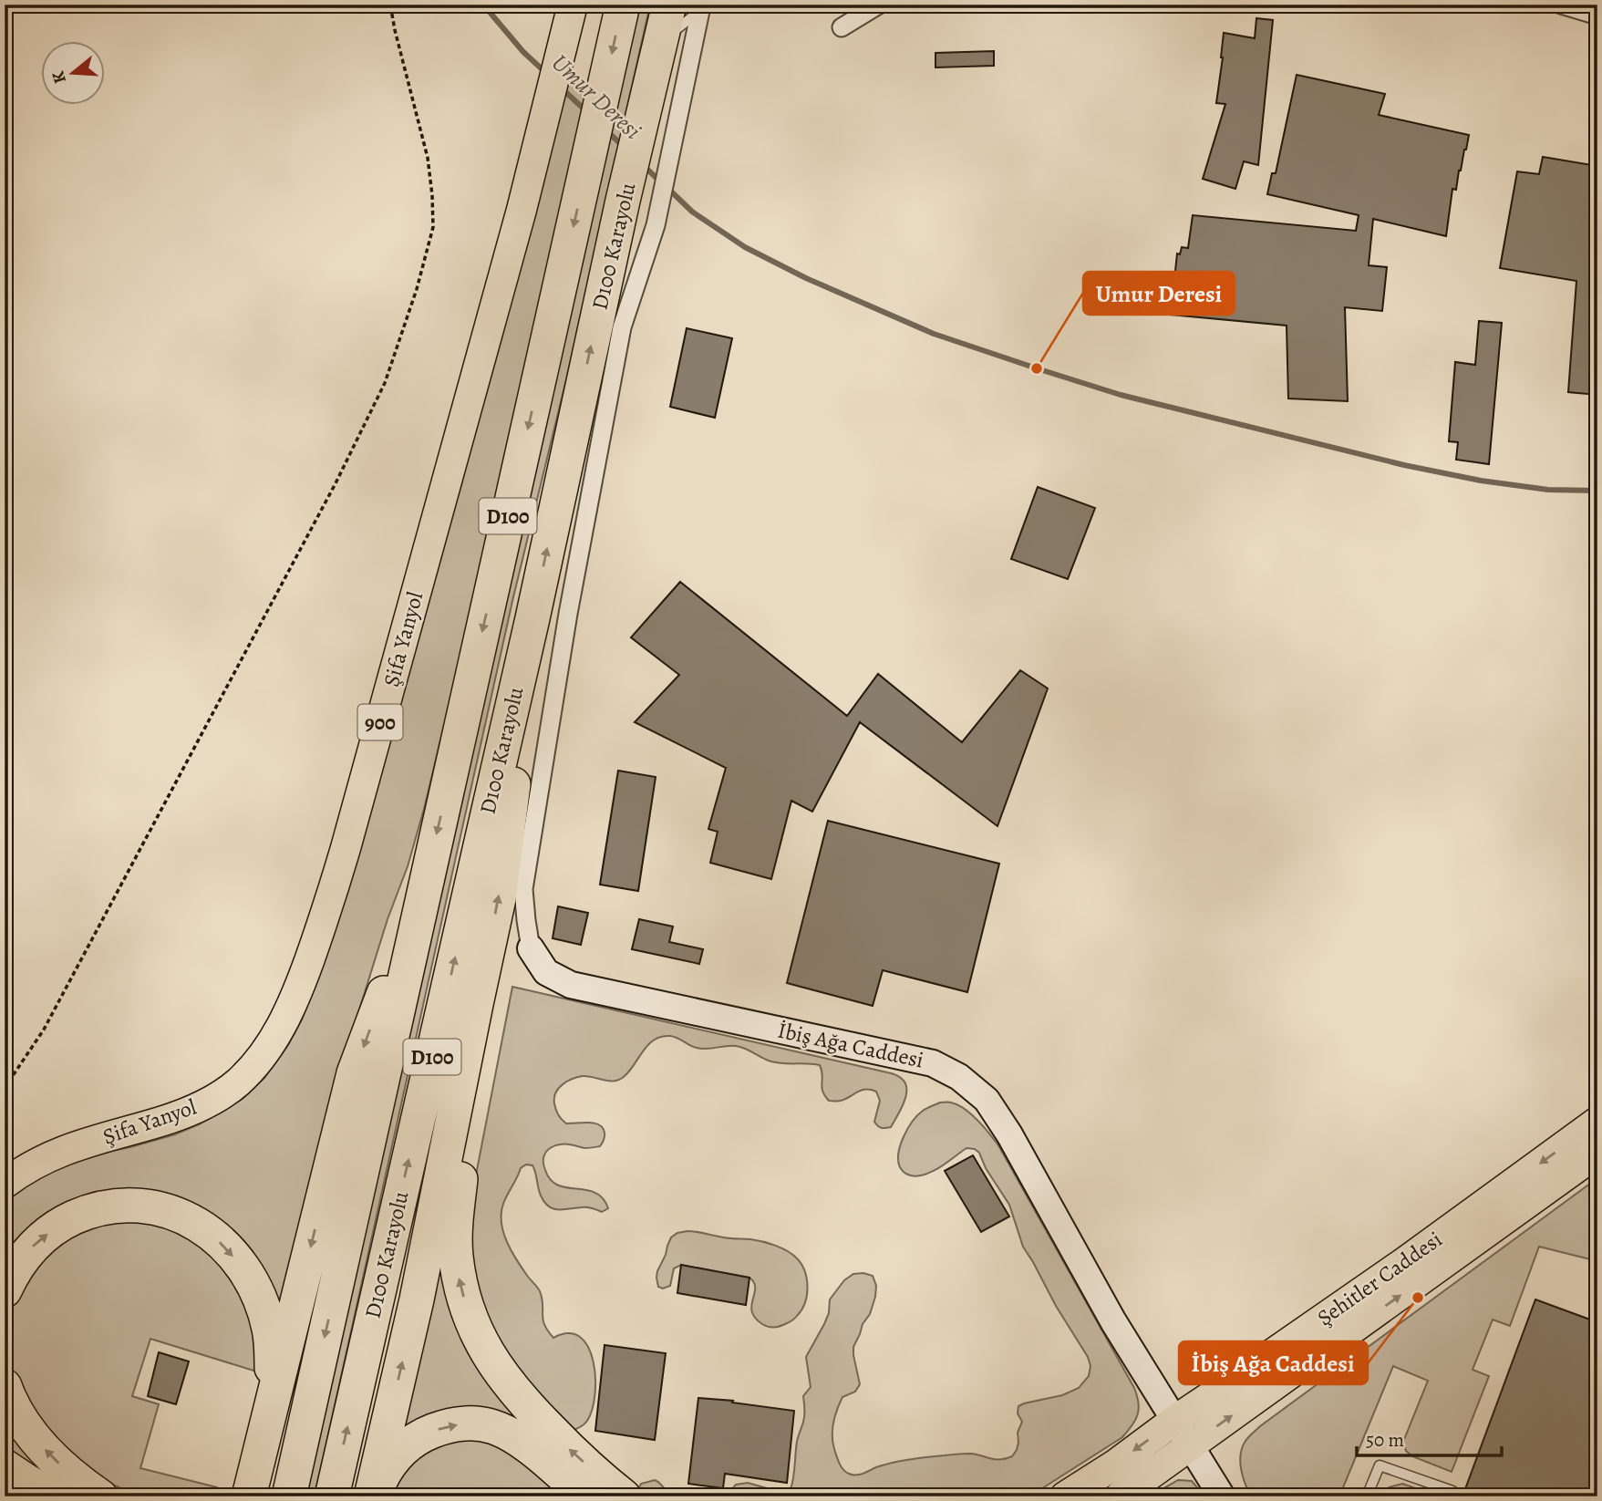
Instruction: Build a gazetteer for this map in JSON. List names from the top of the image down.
{
  "streets": {
    "highway": ["D100 Karayolu", "D100"],
    "main road": ["Şifa Yanyol", "900", "Şehitler Caddesi"],
    "street": ["İbiş Ağa Caddesi"]
  },
  "crossings": [
    ["İbiş Ağa Caddesi", "Şehitler Caddesi"]
  ],
  "water": ["Umur Deresi"],
  "places": ["Umur Deresi", "İbiş Ağa Caddesi"],
  "scale_bar": "50 m",
  "north": "left"
}
